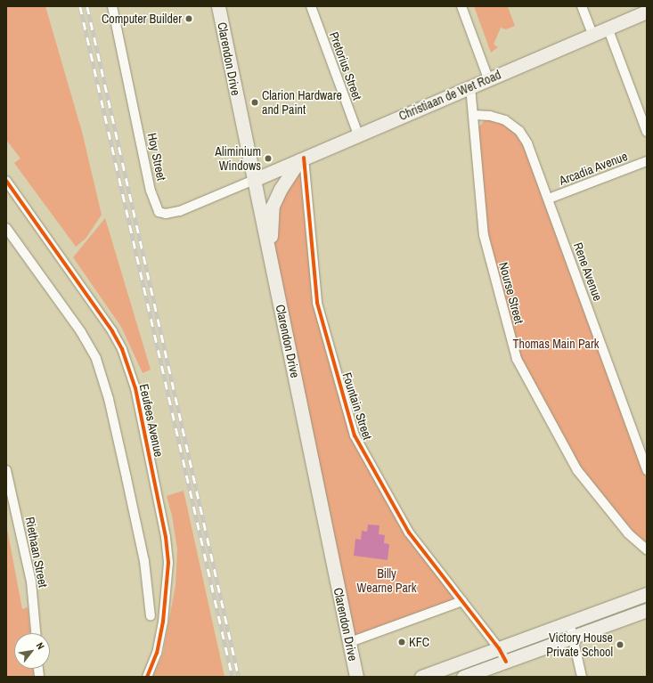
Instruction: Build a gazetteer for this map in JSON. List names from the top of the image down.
{
  "streets": {
    "main road": ["Clarendon Drive", "Christiaan de Wet Road"],
    "street": [
      "Pretorius Street",
      "Hoy Street",
      "Arcadia Avenue",
      "Rene Avenue",
      "Nourse Street",
      "Fountain Street",
      "Eeufees Avenue",
      "Riethaan Street"
    ]
  },
  "crossings": [
    ["Clarendon Drive", "Christiaan de Wet Road"],
    ["Clarendon Drive", "Hoy Street"],
    ["Pretorius Street", "Christiaan de Wet Road"],
    ["Christiaan de Wet Road", "Hoy Street"],
    ["Christiaan de Wet Road", "Nourse Street"],
    ["Christiaan de Wet Road", "Fountain Street"],
    ["Arcadia Avenue", "Rene Avenue"],
    ["Rene Avenue", "Nourse Street"]
  ],
  "parks": ["Thomas Main Park", "Billy Wearne Park"],
  "places": [
    "Computer Builder",
    "Clarion Hardware and Paint",
    "Aliminium Windows",
    "KFC",
    "Victory House Private School"
  ],
  "north": "top right"
}
